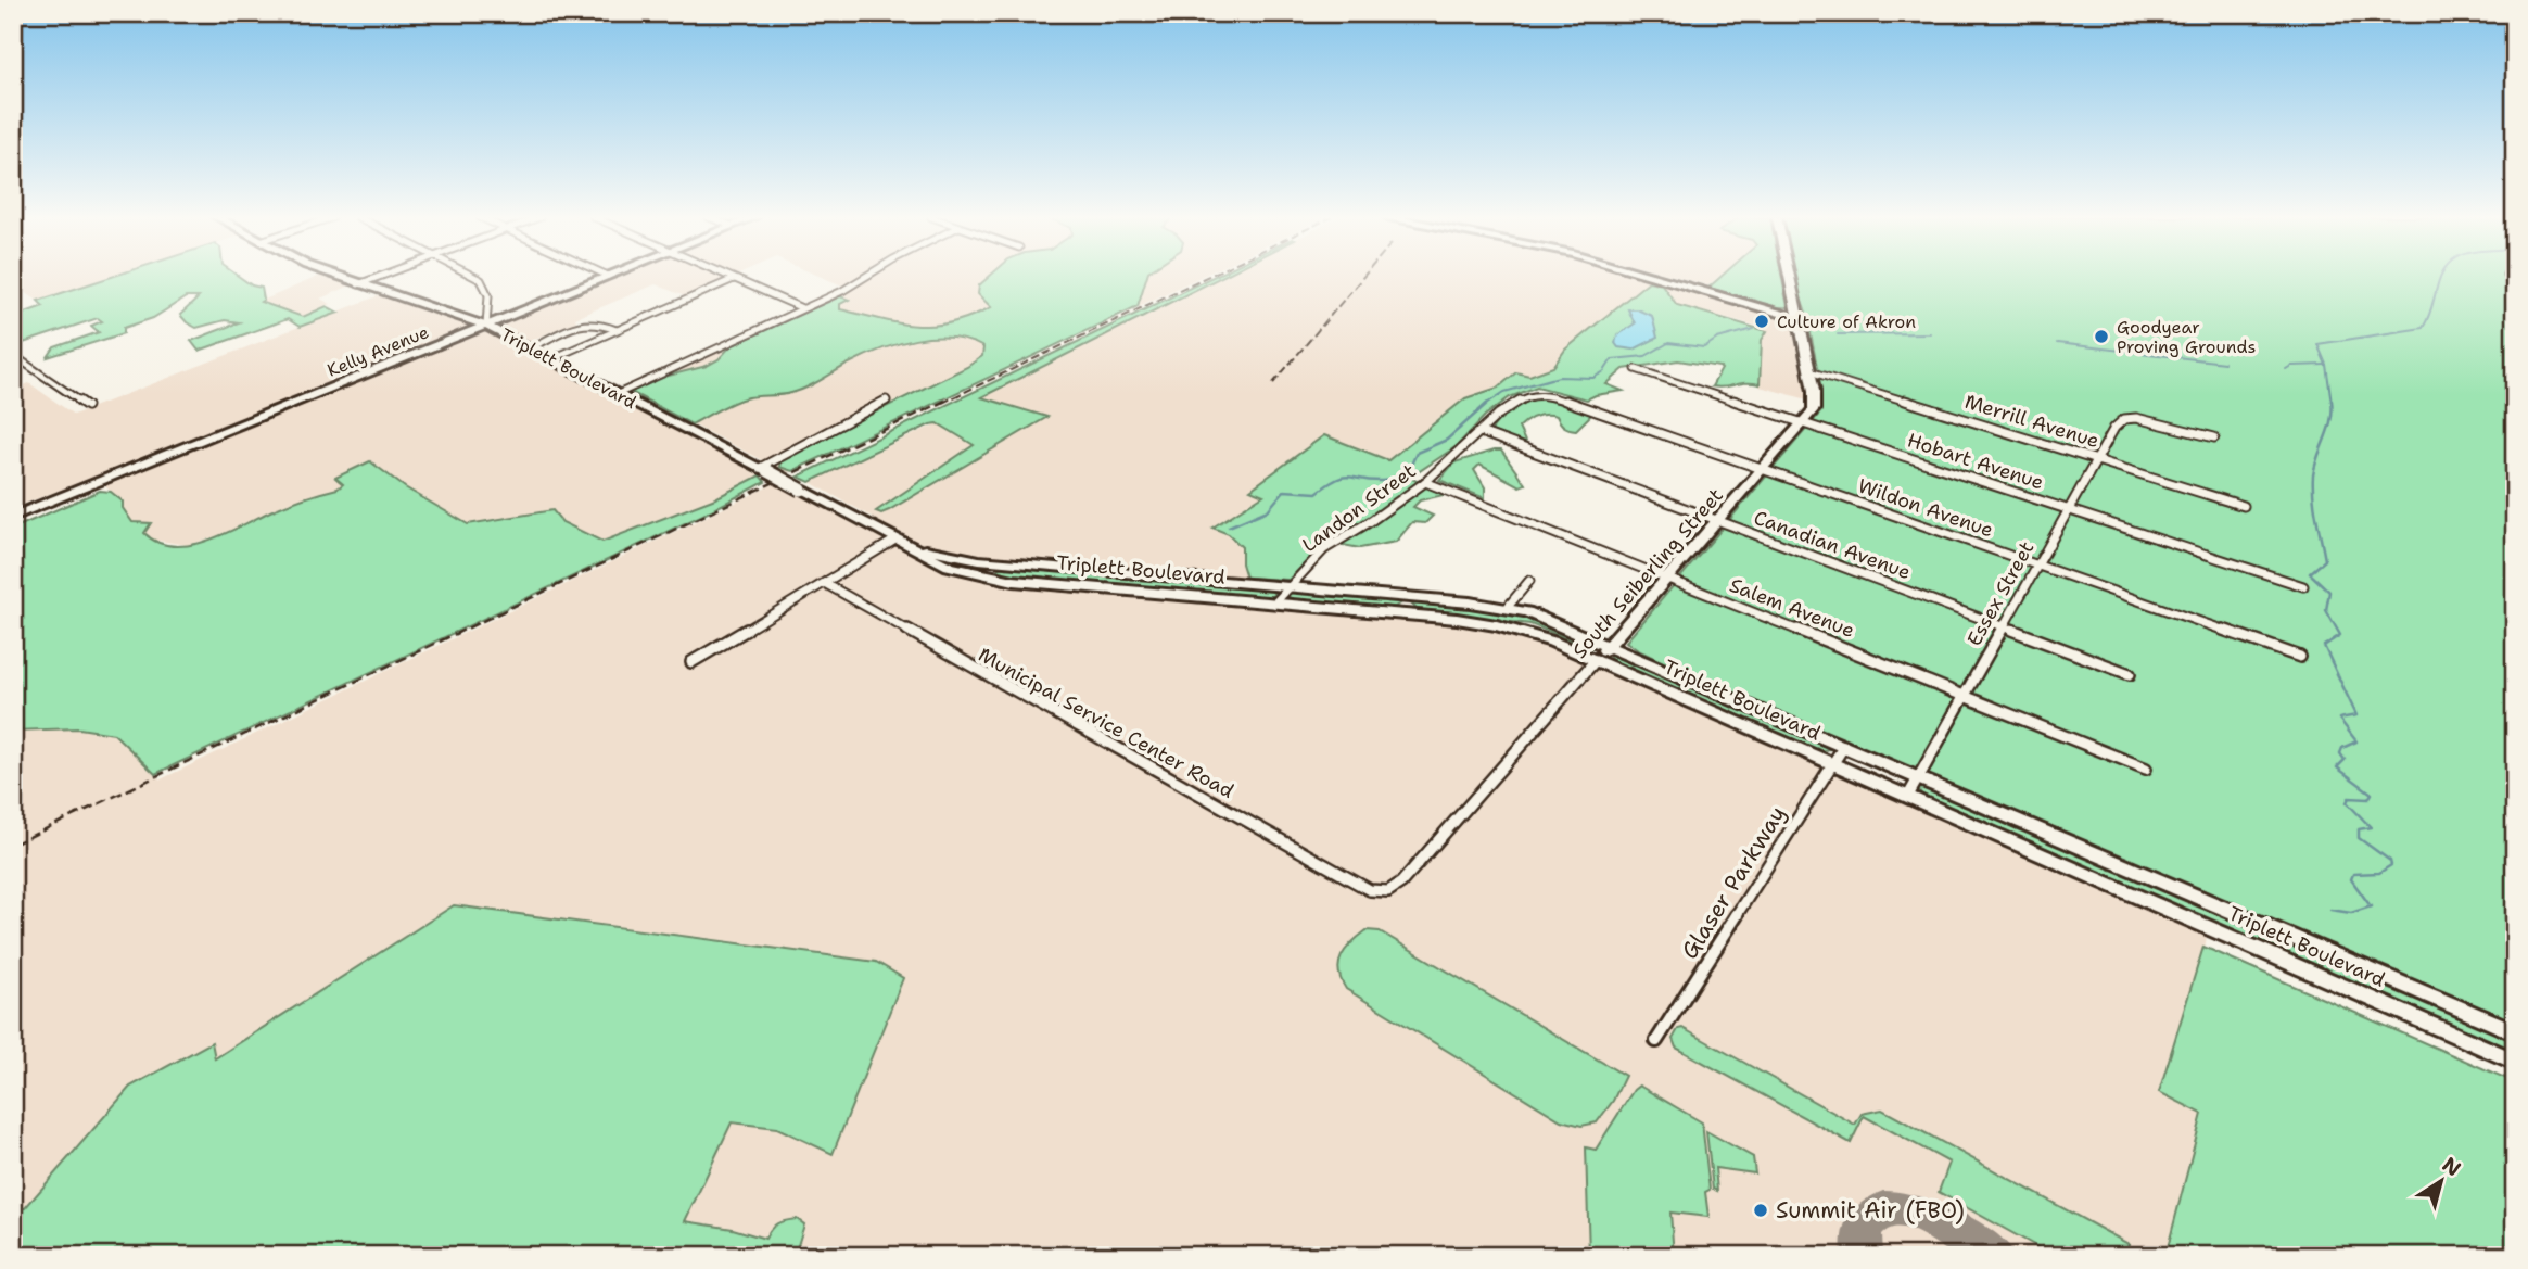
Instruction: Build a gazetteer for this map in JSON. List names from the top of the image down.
{
  "streets": {
    "main road": ["Kelly Avenue", "Triplett Boulevard", "South Seiberling Street"],
    "street": [
      "Merrill Avenue",
      "Hobart Avenue",
      "Landon Street",
      "Wildon Avenue",
      "Canadian Avenue",
      "Essex Street",
      "Salem Avenue",
      "Municipal Service Center Road",
      "Glaser Parkway"
    ]
  },
  "crossings": [
    ["Kelly Avenue", "Triplett Boulevard"],
    ["Triplett Boulevard", "Landon Street"],
    ["Triplett Boulevard", "South Seiberling Street"],
    ["Triplett Boulevard", "Essex Street"],
    ["Triplett Boulevard", "Glaser Parkway"],
    ["Merrill Avenue", "South Seiberling Street"],
    ["Merrill Avenue", "Essex Street"],
    ["Hobart Avenue", "South Seiberling Street"],
    ["Hobart Avenue", "Essex Street"],
    ["Landon Street", "Wildon Avenue"],
    ["Landon Street", "Canadian Avenue"],
    ["Landon Street", "Salem Avenue"],
    ["Wildon Avenue", "South Seiberling Street"],
    ["Wildon Avenue", "Essex Street"],
    ["Canadian Avenue", "South Seiberling Street"],
    ["Canadian Avenue", "Essex Street"],
    ["South Seiberling Street", "Salem Avenue"],
    ["South Seiberling Street", "Municipal Service Center Road"],
    ["Essex Street", "Salem Avenue"]
  ],
  "places": ["Culture of Akron", "Goodyear Proving Grounds", "Summit Air (FBO)"],
  "north": "top right"
}
